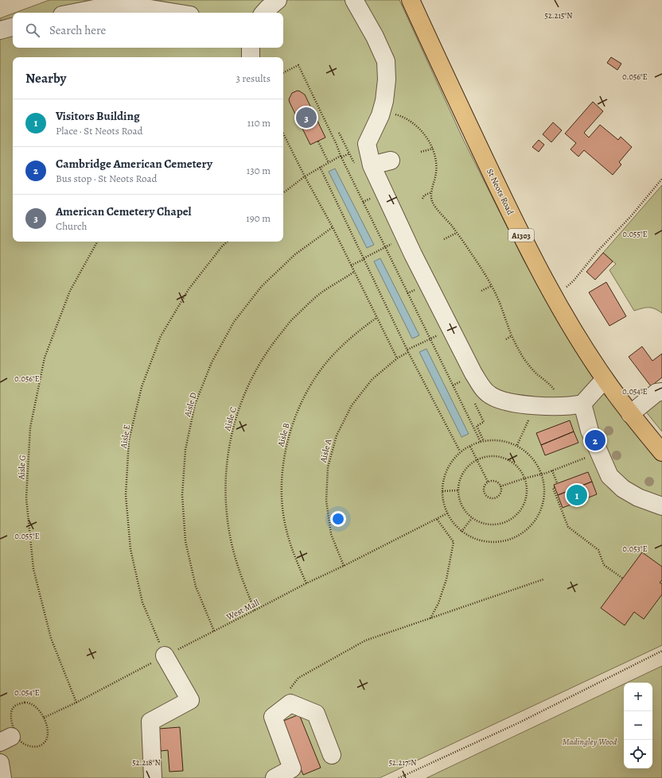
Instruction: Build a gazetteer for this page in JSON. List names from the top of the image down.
{
  "streets": {
    "highway": ["St Neots Road", "A1303"],
    "path": [
      "Aisle D",
      "Aisle C",
      "Aisle B",
      "Aisle E",
      "Aisle A",
      "Aisle G",
      "West Mall"
    ]
  },
  "crossings": [
    ["Aisle D", "West Mall"],
    ["Aisle C", "West Mall"],
    ["Aisle B", "West Mall"],
    ["Aisle E", "West Mall"],
    ["Aisle A", "West Mall"],
    ["Aisle G", "West Mall"]
  ],
  "parks": ["Madingley Wood"],
  "page": {
    "search": "Search here",
    "heading": ["Nearby", "3 results"],
    "list": [
      {
        "mark": "1",
        "name": "Visitors Building",
        "note": "Place · St Neots Road",
        "value": "110 m"
      },
      {
        "mark": "2",
        "name": "Cambridge American Cemetery",
        "note": "Bus stop · St Neots Road",
        "value": "130 m"
      },
      {
        "mark": "3",
        "name": "American Cemetery Chapel",
        "note": "Church",
        "value": "190 m"
      }
    ],
    "pins": ["3", "2", "1"],
    "map_buttons": ["+", "−"]
  },
  "coordinates": [
    "52.215°N",
    "0.056°E",
    "0.055°E",
    "0.054°E",
    "0.053°E",
    "52.218°N",
    "52.217°N"
  ]
}
